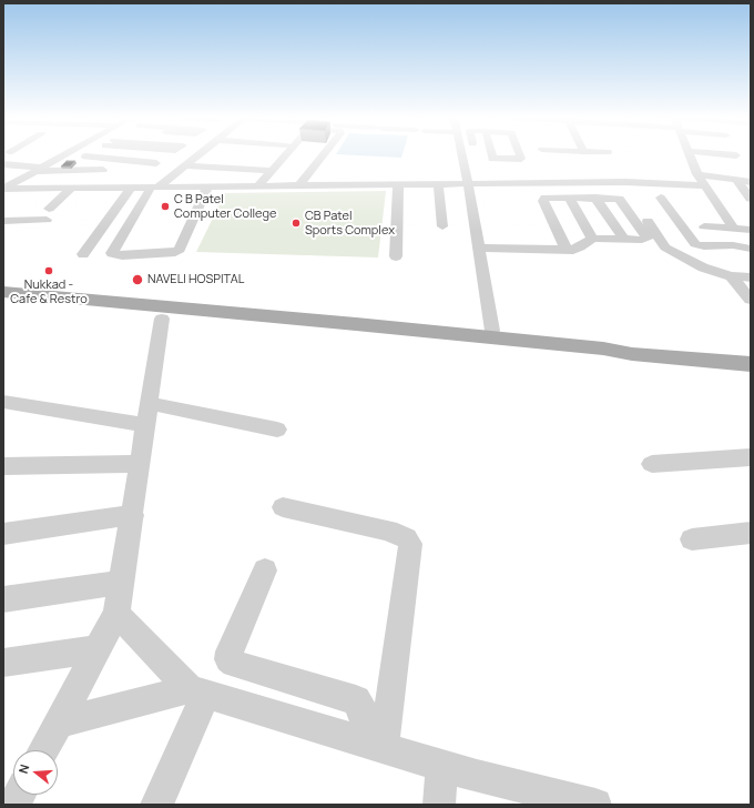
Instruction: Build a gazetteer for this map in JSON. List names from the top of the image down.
{
  "places": [
    "C B Patel Computer College",
    "CB Patel Sports Complex",
    "Nukkad - Cafe & Restro",
    "NAVELI HOSPITAL"
  ],
  "north": "left"
}
